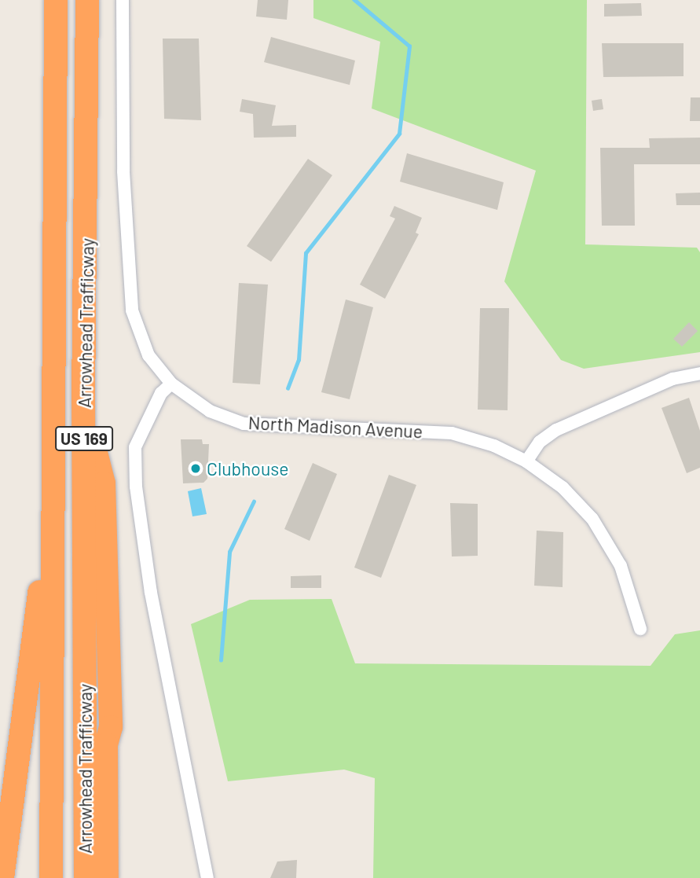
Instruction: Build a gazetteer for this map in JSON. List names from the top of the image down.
{
  "streets": {
    "highway": ["Arrowhead Trafficway", "US 169"],
    "street": ["North Madison Avenue"]
  },
  "places": ["Clubhouse"]
}
